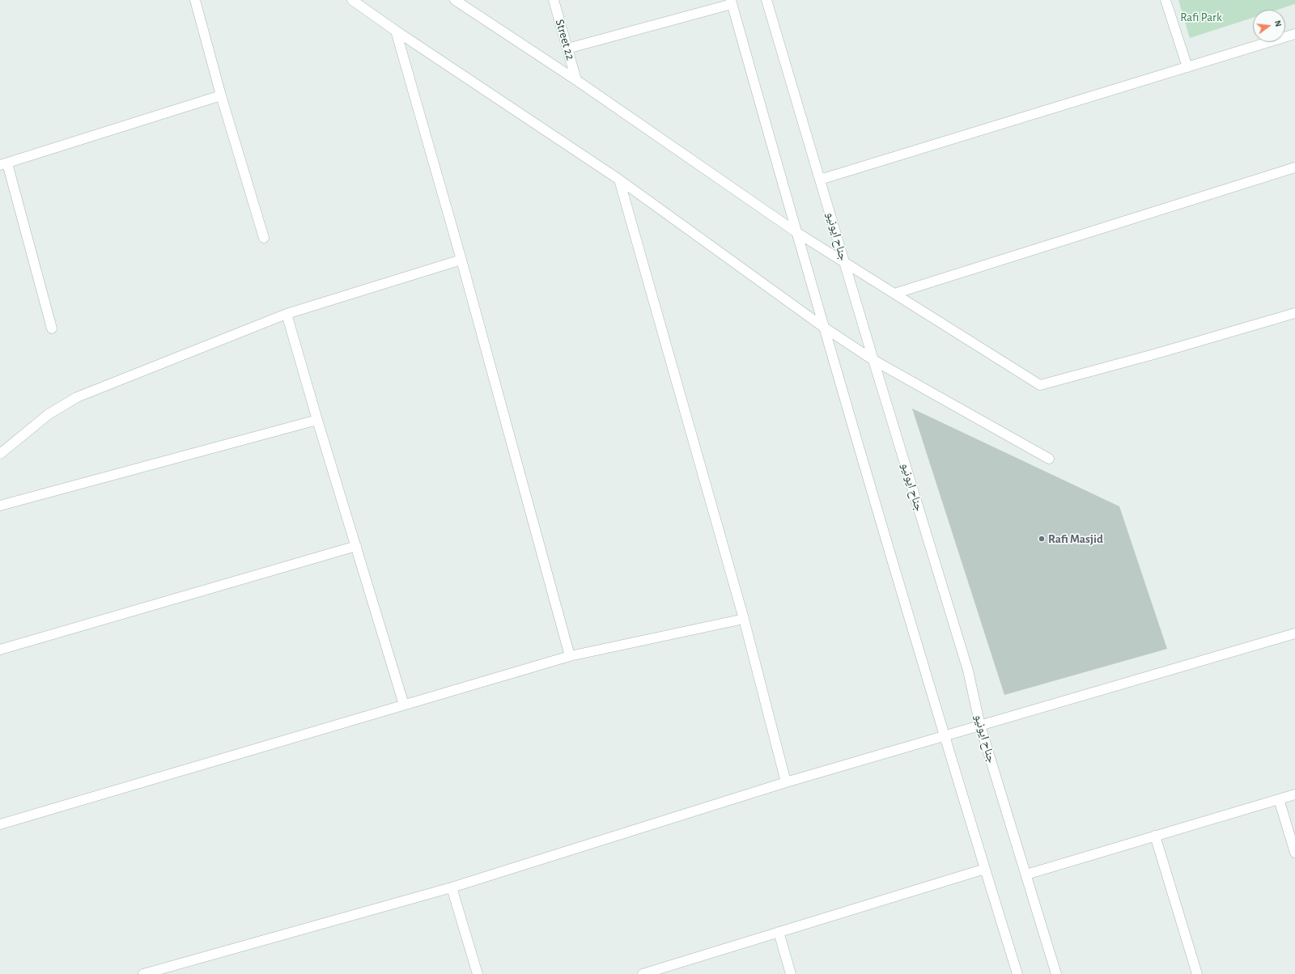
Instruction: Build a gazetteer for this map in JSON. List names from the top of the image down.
{
  "streets": {
    "street": ["Street 22", "جناح ایونیو"]
  },
  "parks": ["Rafi Park"],
  "places": ["Rafi Masjid"],
  "north": "right"
}
